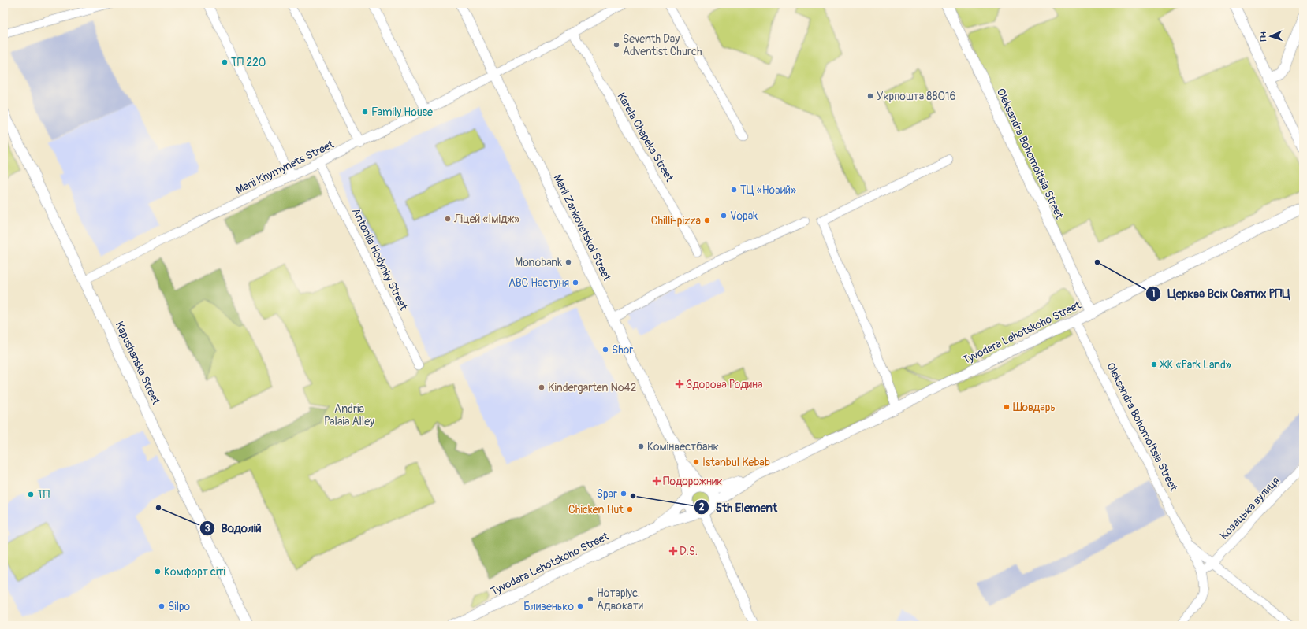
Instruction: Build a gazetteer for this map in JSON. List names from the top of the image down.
{
  "streets": {
    "street": [
      "Karela Chapeka Street",
      "Oleksandra Bohomoltsia Street",
      "Marii Khymynets Street",
      "Marii Zankovetskoi Street",
      "Antoniia Hodynky Street",
      "Tyvodara Lehotskoho Street",
      "Kapushanska Street",
      "Козацька вулиця"
    ]
  },
  "crossings": [
    ["Karela Chapeka Street", "Marii Khymynets Street"],
    ["Oleksandra Bohomoltsia Street", "Tyvodara Lehotskoho Street"],
    ["Marii Khymynets Street", "Marii Zankovetskoi Street"],
    ["Marii Khymynets Street", "Antoniia Hodynky Street"],
    ["Marii Khymynets Street", "Kapushanska Street"],
    ["Marii Zankovetskoi Street", "Tyvodara Lehotskoho Street"]
  ],
  "parks": ["Andria Palaia Alley"],
  "places": {
    "other": [
      "Seventh Day Adventist Church",
      "ТП 220",
      "Укрпошта 88016",
      "Family House",
      "ТЦ «Новий»",
      "Vopak",
      "Ліцей «Імідж»",
      "Chilli-pizza",
      "Monobank",
      "Церква Всіх Святих РПЦ",
      "ABC Настуня",
      "Shor",
      "ЖК «Park Land»",
      "Kindergarten №42",
      "Шовдарь",
      "Комінвестбанк",
      "Istanbul Kebab",
      "Spar",
      "ТП",
      "5th Element",
      "Водолій",
      "Chicken Hut",
      "Комфорт сіті",
      "Нотаріус. Адвокати",
      "Silpo",
      "Близенько"
    ],
    "health": ["Здорова Родина", "Подорожник", "D.S."]
  },
  "north": "left"
}
